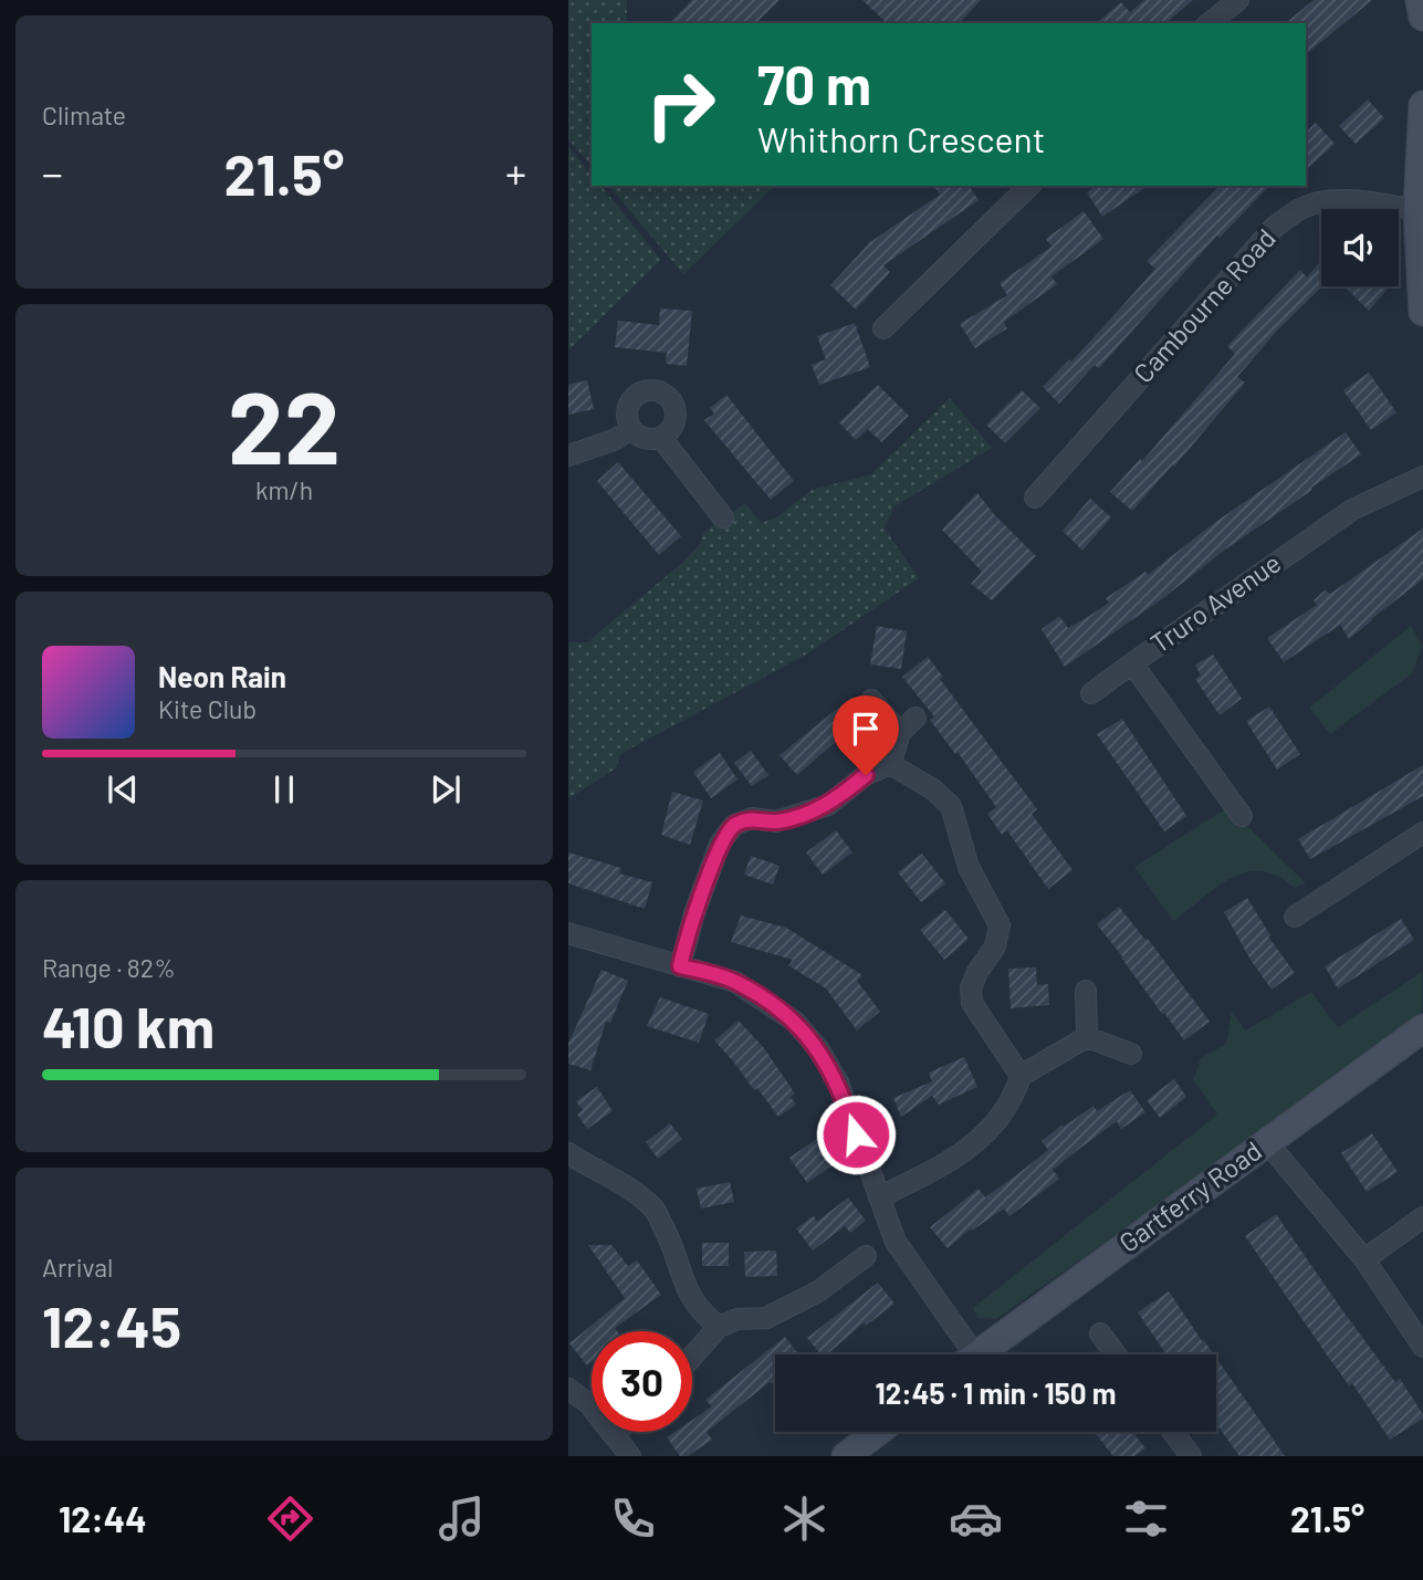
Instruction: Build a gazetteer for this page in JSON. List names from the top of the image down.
{
  "streets": {
    "street": ["Cambourne Road", "Truro Avenue", "Gartferry Road"]
  },
  "page": {
    "tile": [
      "Climate",
      ["22", "km/h"],
      ["Range · 82%", "410 km"],
      ["Arrival", "12:45"]
    ],
    "turn": ["70 m", "Whithorn Crescent"],
    "heat": ["−", "21.5°", "+"],
    "song": ["Neon Rain", "Kite Club"],
    "limit": "30",
    "trip": "12:45 · 1 min · 150 m",
    "tabs": ["12:44", "21.5°"]
  }
}
